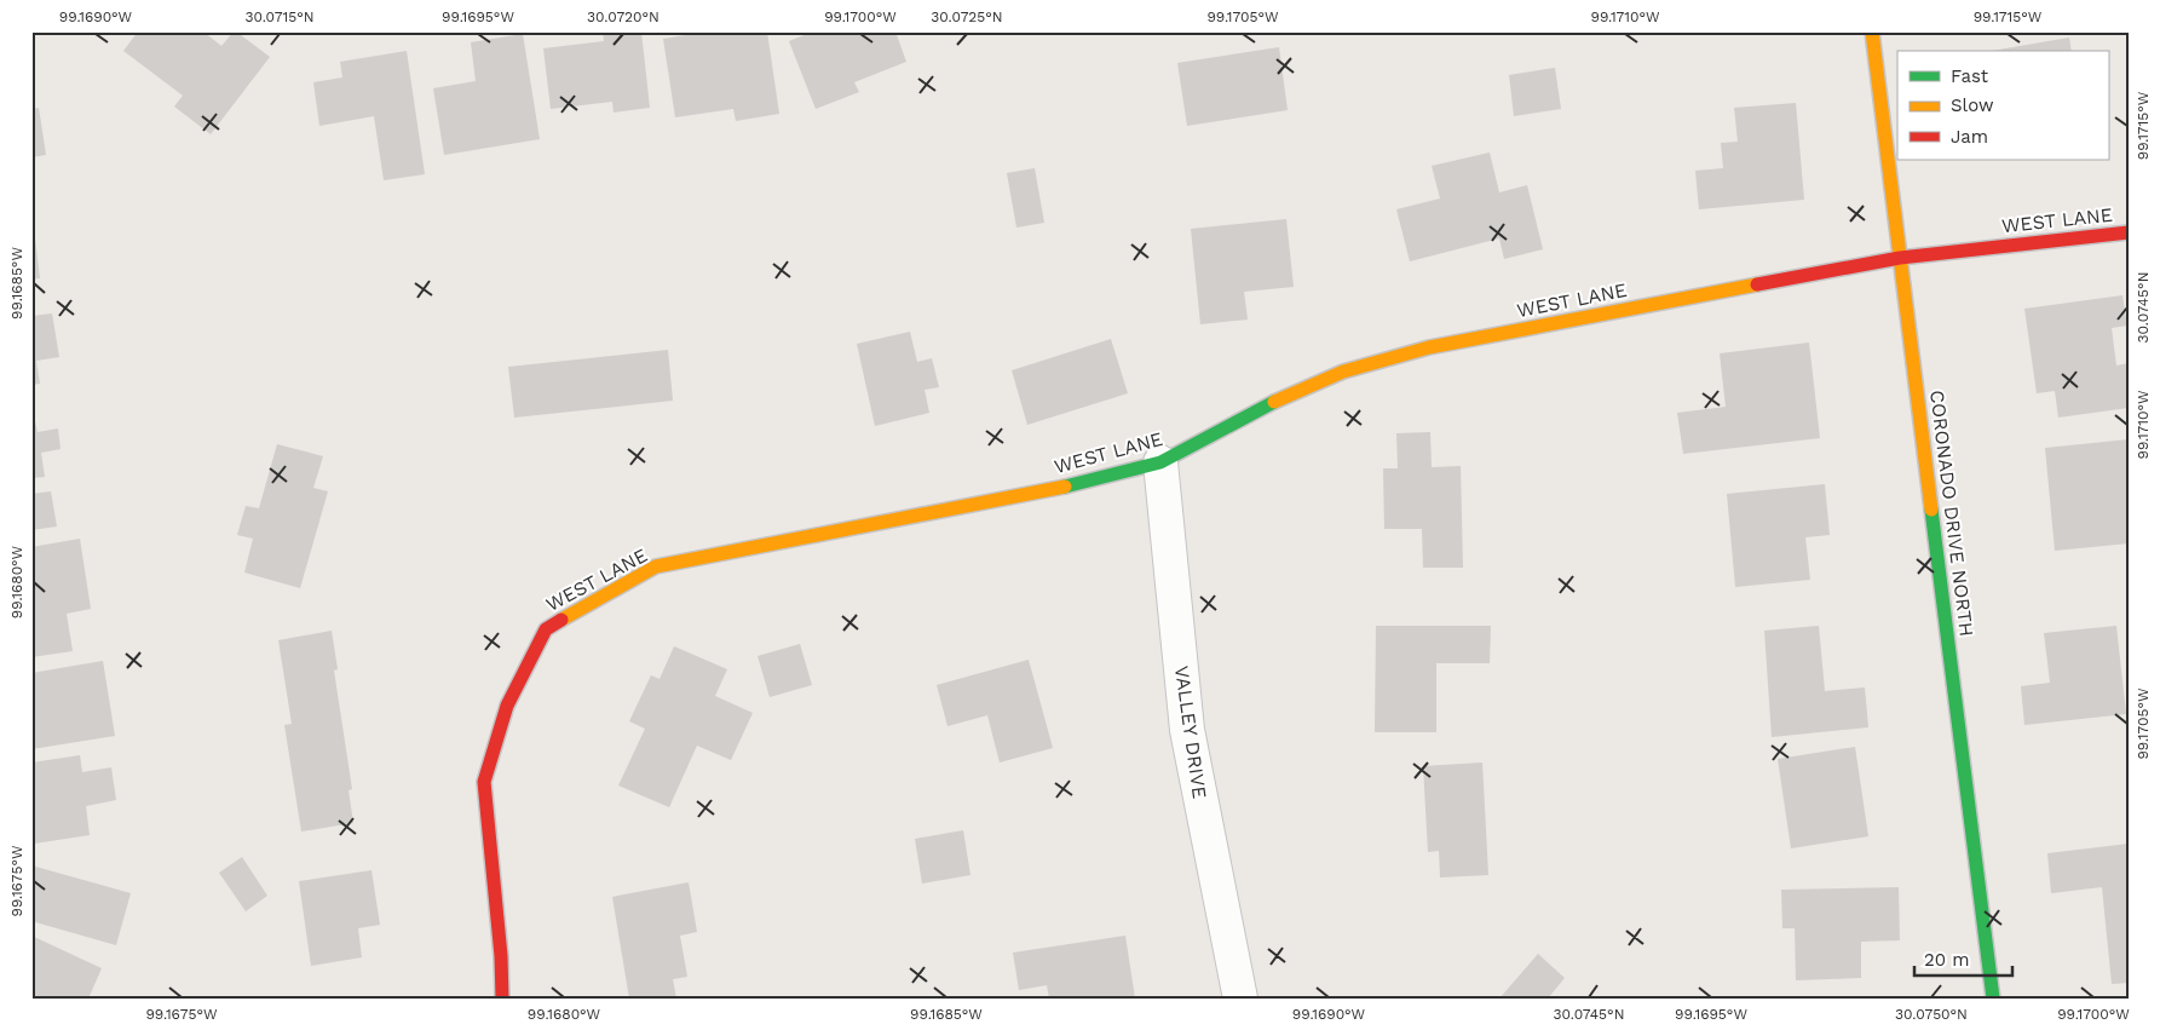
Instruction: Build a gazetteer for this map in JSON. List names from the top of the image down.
{
  "streets": {
    "street": ["WEST LANE", "CORONADO DRIVE NORTH", "VALLEY DRIVE"]
  },
  "crossings": [
    ["WEST LANE", "CORONADO DRIVE NORTH"],
    ["WEST LANE", "VALLEY DRIVE"]
  ],
  "legend": ["Fast", "Slow", "Jam"],
  "scale_bar": "20 m",
  "coordinates": [
    "99.1690°W",
    "30.0715°N",
    "99.1695°W",
    "30.0720°N",
    "99.1700°W",
    "30.0725°N",
    "99.1705°W",
    "99.1710°W",
    "99.1715°W",
    "99.1685°W",
    "30.0745°N",
    "99.1680°W",
    "99.1675°W",
    "30.0750°N"
  ]
}
